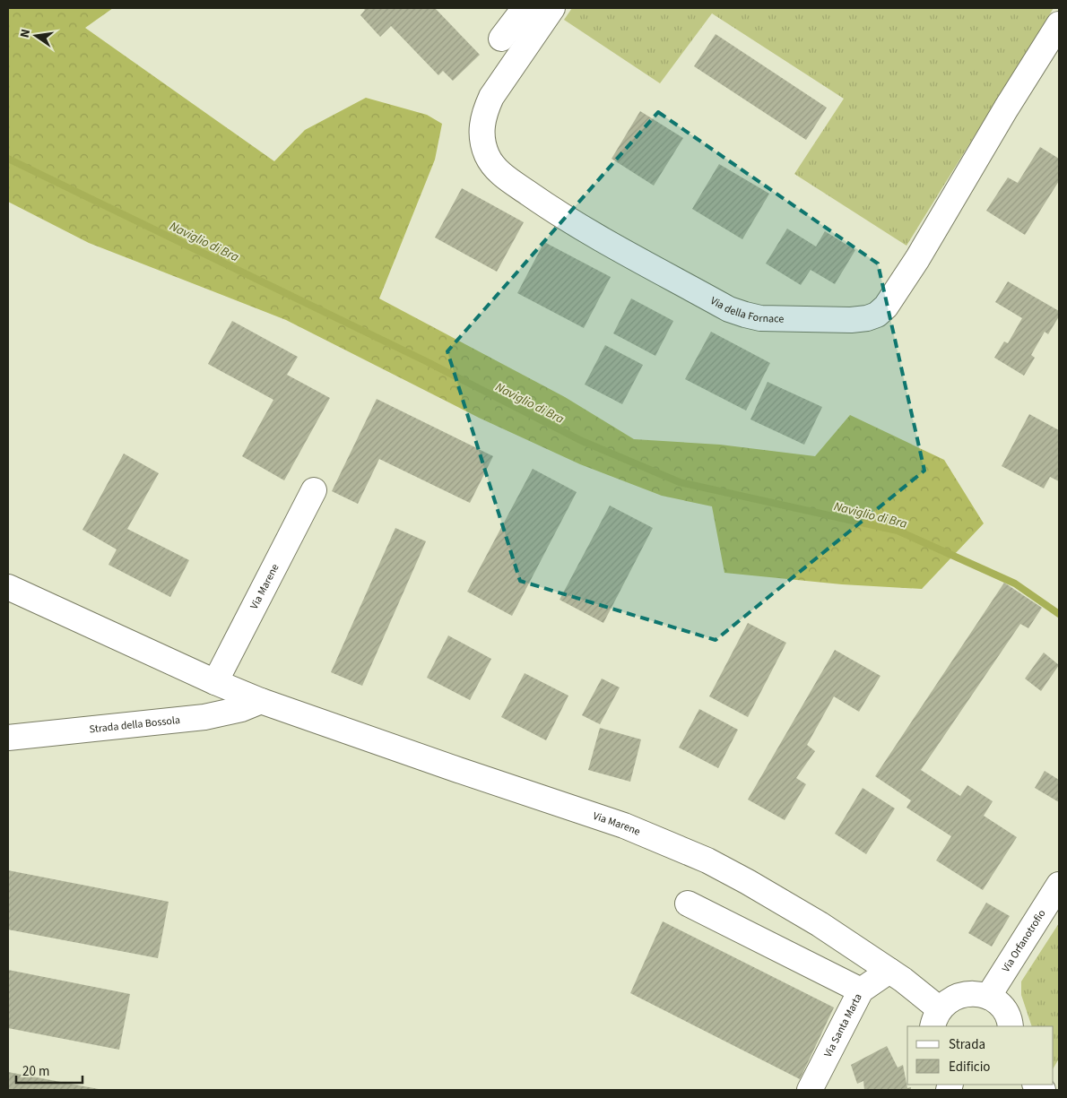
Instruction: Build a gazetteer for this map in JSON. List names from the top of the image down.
{
  "streets": {
    "street": [
      "Via della Fornace",
      "Via Marene",
      "Strada della Bossola",
      "Via Orfanotrofio",
      "Via Santa Marta"
    ]
  },
  "crossings": [
    ["Via Marene", "Strada della Bossola"],
    ["Via Marene", "Via Orfanotrofio"],
    ["Via Marene", "Via Santa Marta"]
  ],
  "water": ["Naviglio di Bra"],
  "legend": ["Strada", "Edificio"],
  "scale_bar": "20 m",
  "north": "left"
}
